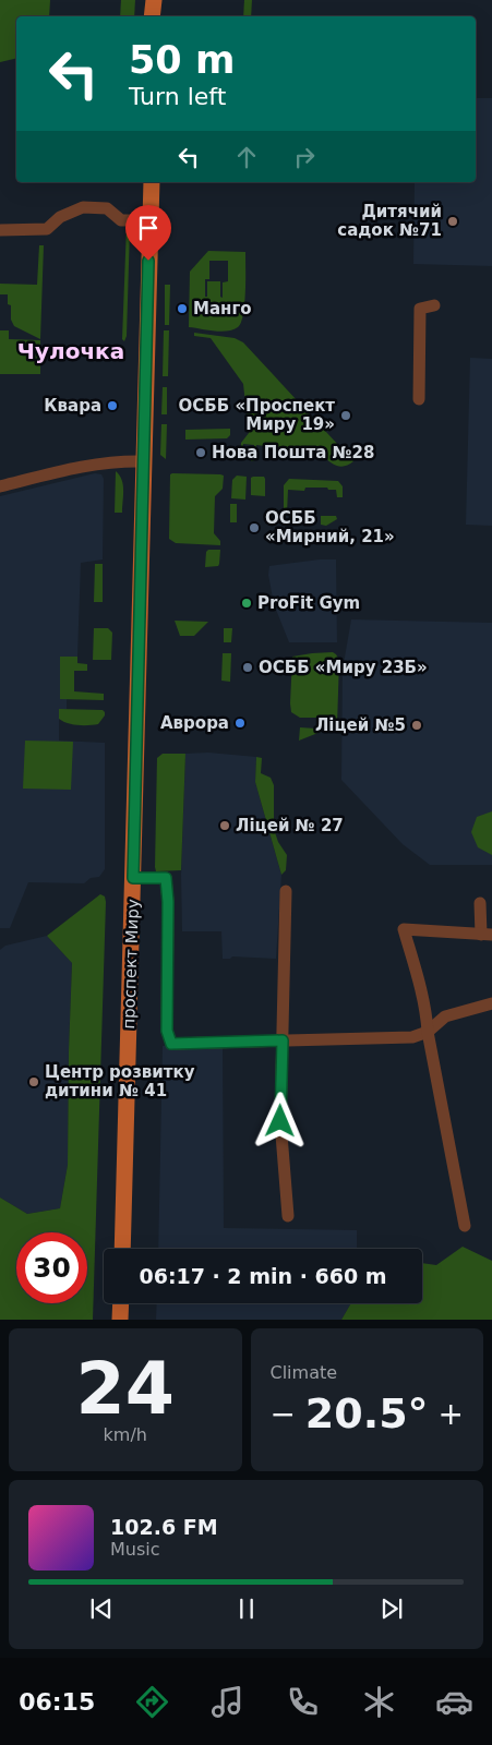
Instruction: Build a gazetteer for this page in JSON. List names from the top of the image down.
{
  "streets": {
    "main road": ["проспект Миру"]
  },
  "districts": ["Чулочка"],
  "places": [
    "Дитячий садок №71",
    "Манго",
    "Квара",
    "ОСББ «Проспект Миру 19»",
    "Нова Пошта №28",
    "ОСББ «Мирний, 21»",
    "ProFit Gym",
    "ОСББ «Миру 23Б»",
    "Аврора",
    "Ліцей №5",
    "Ліцей № 27",
    "Центр розвитку дитини № 41"
  ],
  "page": {
    "turn": ["50 m", "Turn left"],
    "limit": "30",
    "trip": "06:17 · 2 min · 660 m",
    "tile": [
      ["24", "km/h"],
      "Climate"
    ],
    "heat": ["−", "20.5°", "+"],
    "song": ["102.6 FM", "Music"],
    "tabs": "06:15"
  }
}
